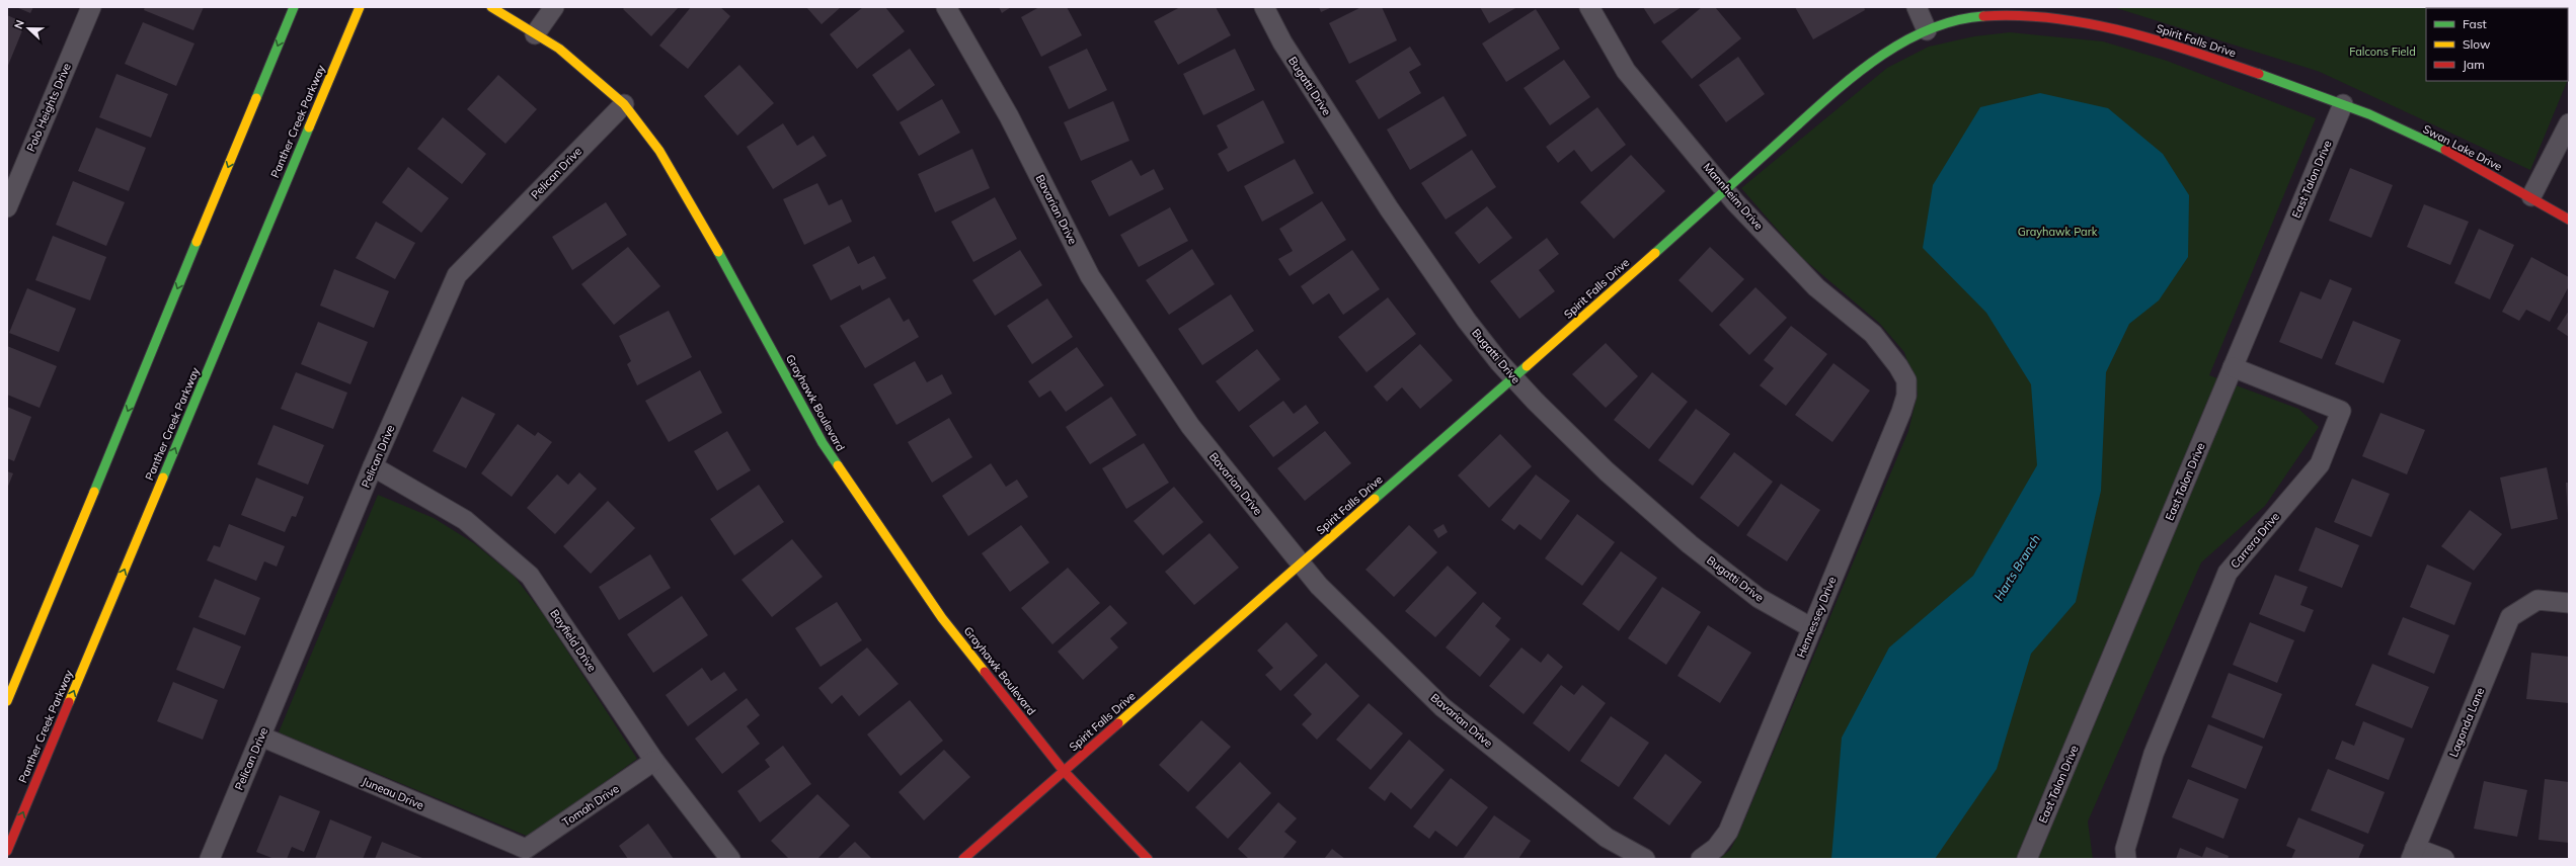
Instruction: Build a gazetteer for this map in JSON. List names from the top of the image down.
{
  "streets": {
    "street": [
      "Spirit Falls Drive",
      "Bugatti Drive",
      "Polo Heights Drive",
      "Panther Creek Parkway",
      "Swan Lake Drive",
      "Pelican Drive",
      "East Talon Drive",
      "Mannheim Drive",
      "Bavarian Drive",
      "Grayhawk Boulevard",
      "Carrera Drive",
      "Hennessey Drive",
      "Bayfield Drive",
      "Lagonda Lane",
      "Juneau Drive",
      "Tomah Drive"
    ]
  },
  "crossings": [
    ["Spirit Falls Drive", "Bugatti Drive"],
    ["Spirit Falls Drive", "Swan Lake Drive"],
    ["Spirit Falls Drive", "East Talon Drive"],
    ["Spirit Falls Drive", "Mannheim Drive"],
    ["Spirit Falls Drive", "Bavarian Drive"],
    ["Spirit Falls Drive", "Grayhawk Boulevard"],
    ["Bugatti Drive", "Hennessey Drive"],
    ["Swan Lake Drive", "East Talon Drive"],
    ["Pelican Drive", "Grayhawk Boulevard"],
    ["Pelican Drive", "Bayfield Drive"],
    ["Pelican Drive", "Juneau Drive"],
    ["East Talon Drive", "Carrera Drive"],
    ["Mannheim Drive", "Hennessey Drive"],
    ["Bayfield Drive", "Tomah Drive"],
    ["Juneau Drive", "Tomah Drive"]
  ],
  "water": ["Harts Branch"],
  "parks": ["Falcons Field", "Grayhawk Park"],
  "legend": ["Fast", "Slow", "Jam"],
  "north": "left"
}
